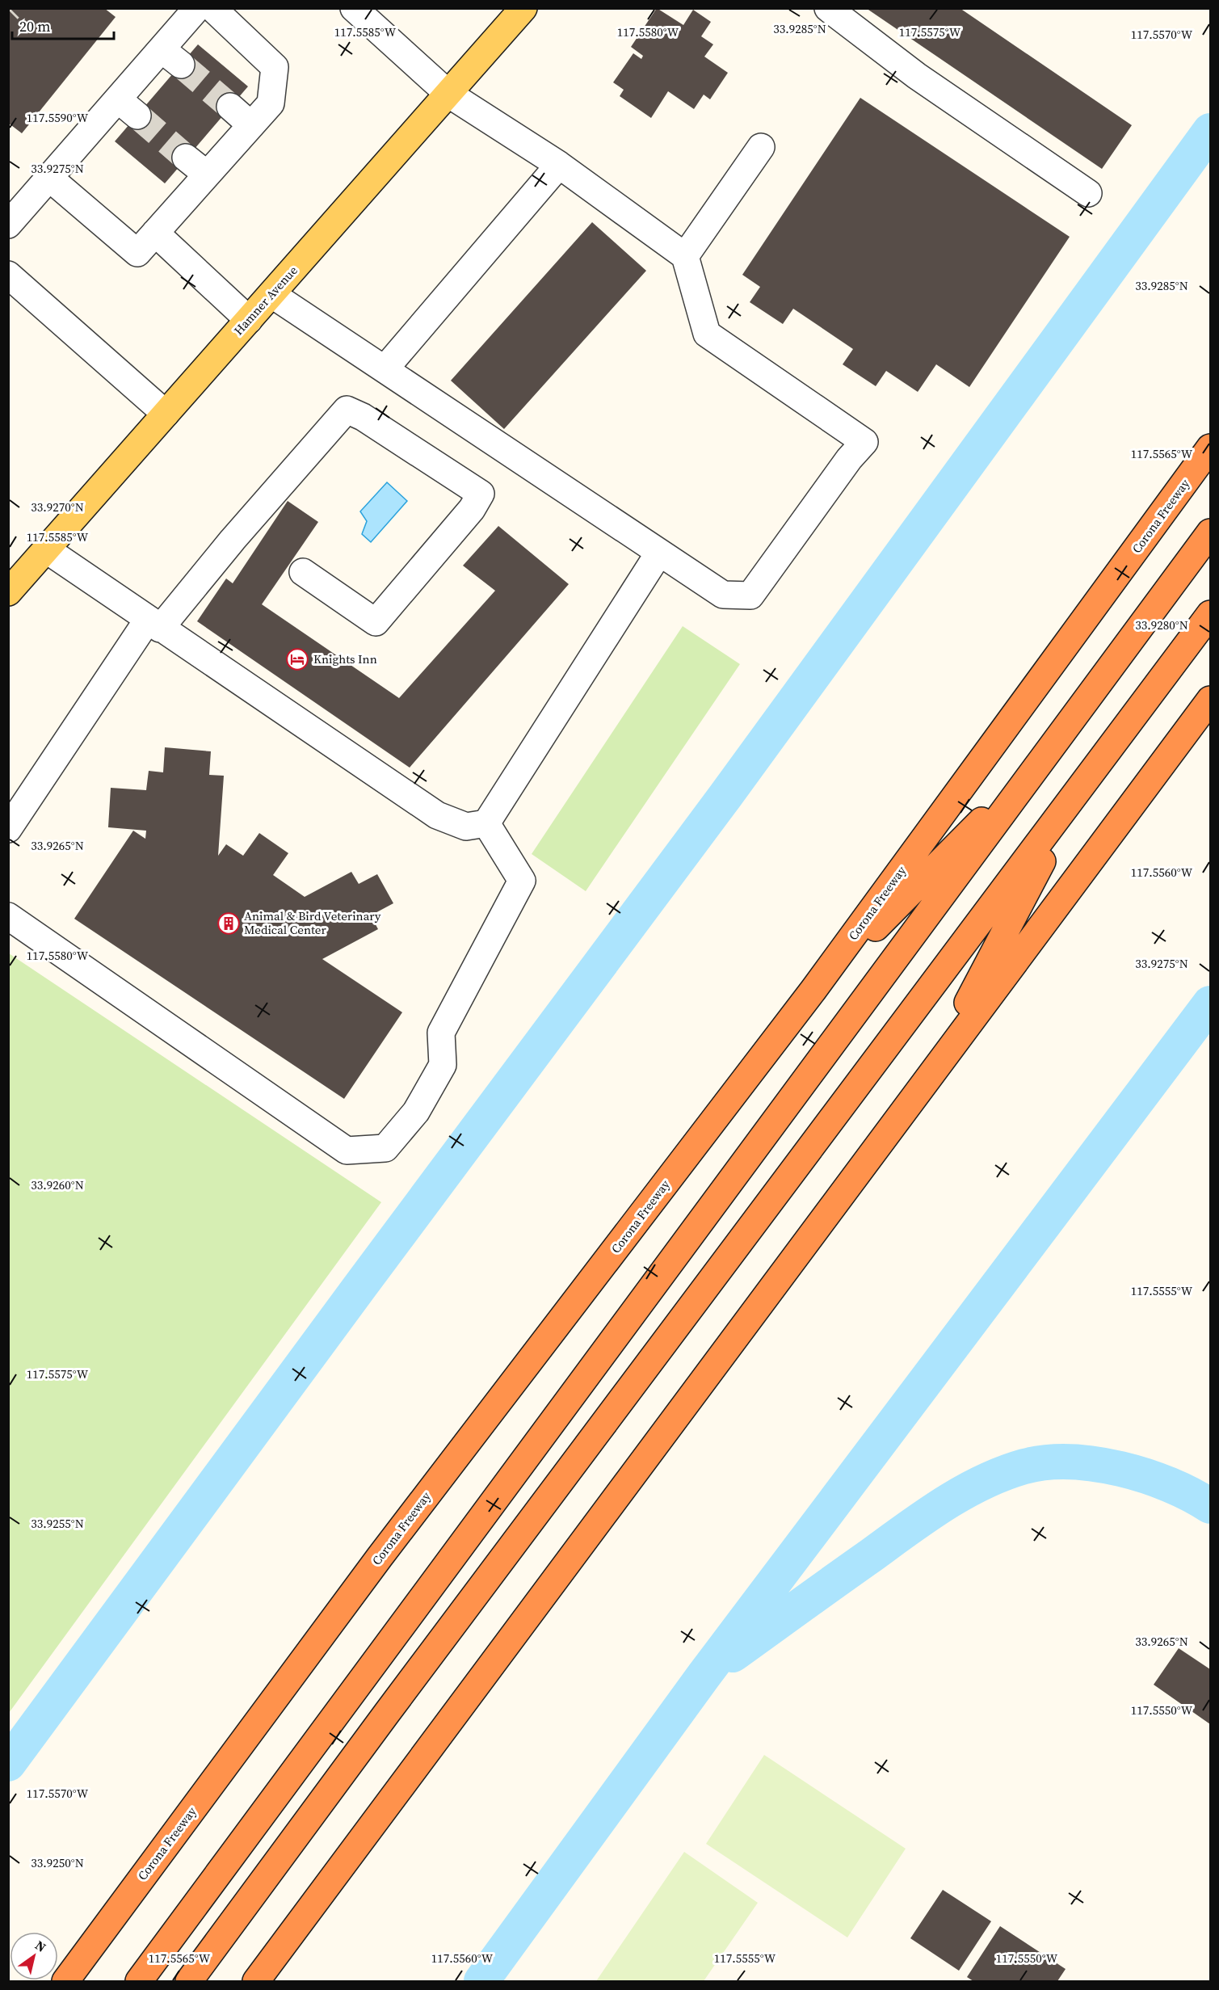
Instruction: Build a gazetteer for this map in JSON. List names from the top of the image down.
{
  "streets": {
    "highway": ["Corona Freeway"],
    "main road": ["Hamner Avenue"]
  },
  "places": {
    "hotel": ["Knights Inn"],
    "building": ["Animal & Bird Veterinary Medical Center"]
  },
  "scale_bar": "20 m",
  "north": "top right",
  "coordinates": [
    "33.9285°N",
    "117.5585°W",
    "117.5575°W",
    "117.5580°W",
    "117.5570°W",
    "117.5590°W",
    "33.9275°N",
    "117.5565°W",
    "33.9270°N",
    "33.9280°N",
    "33.9265°N",
    "117.5560°W",
    "33.9260°N",
    "117.5555°W",
    "33.9255°N",
    "117.5550°W",
    "33.9250°N"
  ]
}
